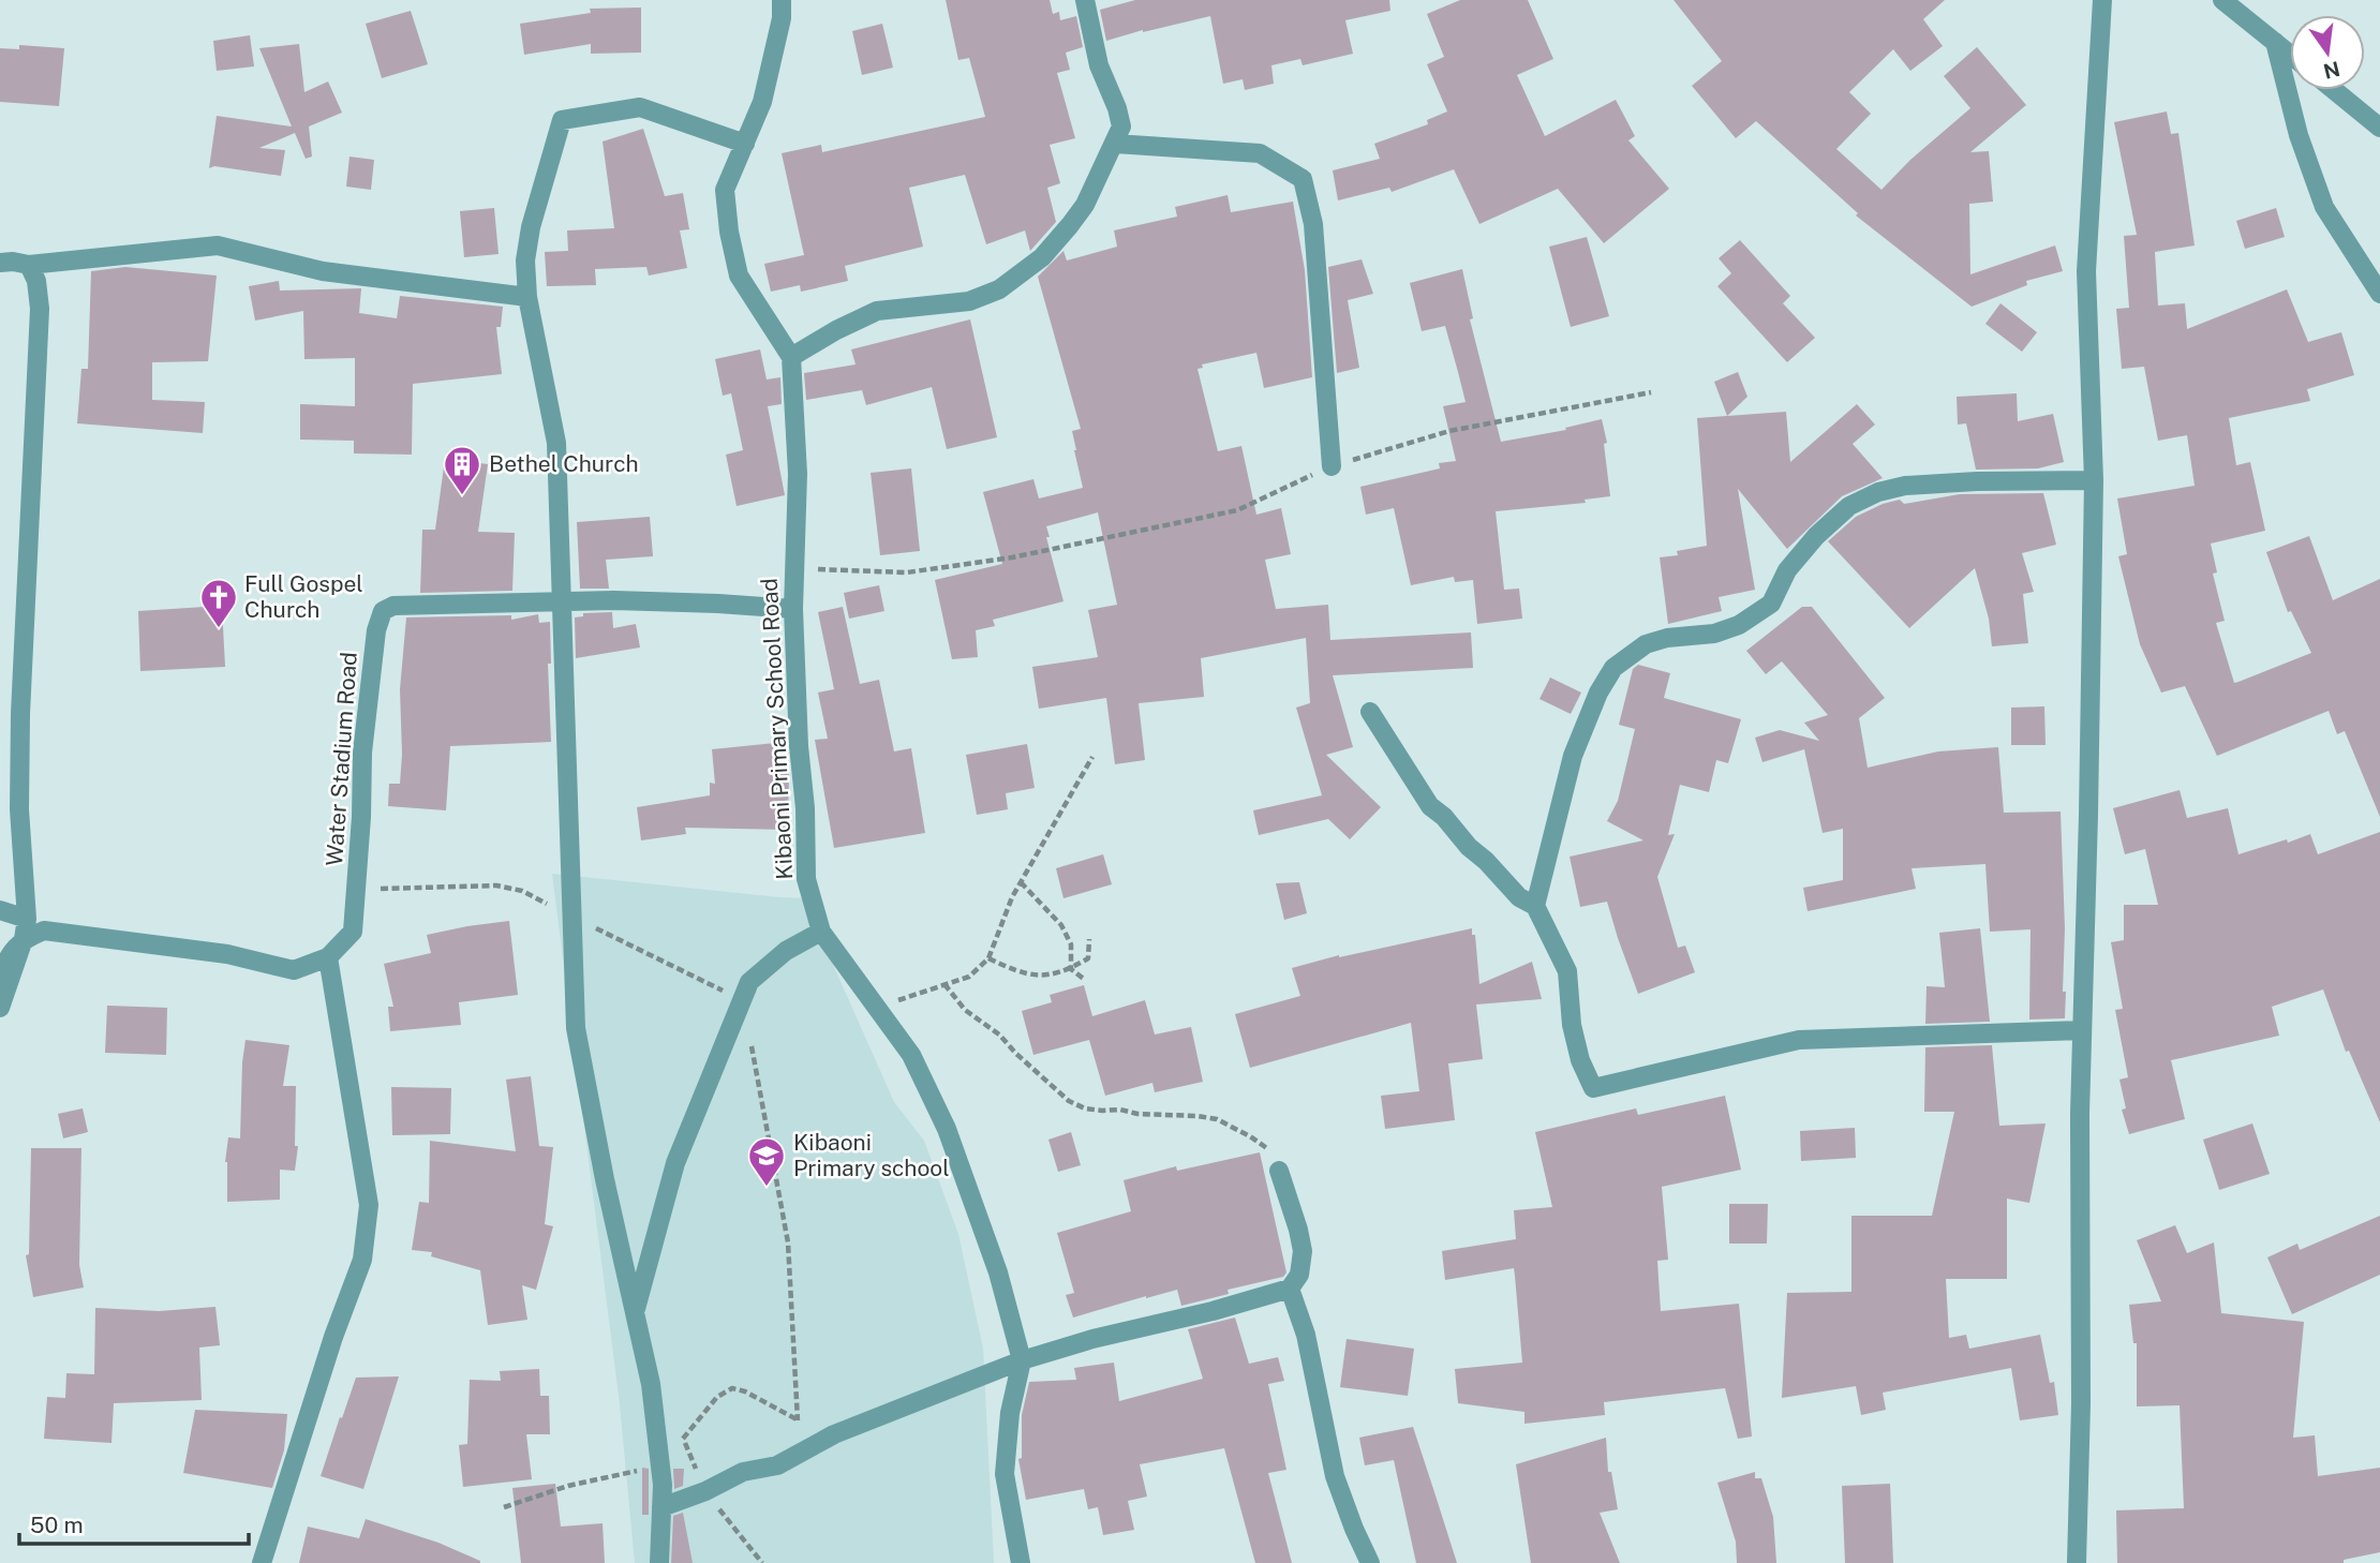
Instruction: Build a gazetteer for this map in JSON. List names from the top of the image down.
{
  "streets": {
    "street": ["Kibaoni Primary School Road", "Water Stadium Road"]
  },
  "crossings": [
    ["Kibaoni Primary School Road", "Water Stadium Road"]
  ],
  "places": {
    "building": ["Bethel Church"],
    "church": ["Full Gospel Church"],
    "school or university": ["Kibaoni Primary school"]
  },
  "scale_bar": "50 m",
  "north": "bottom"
}
